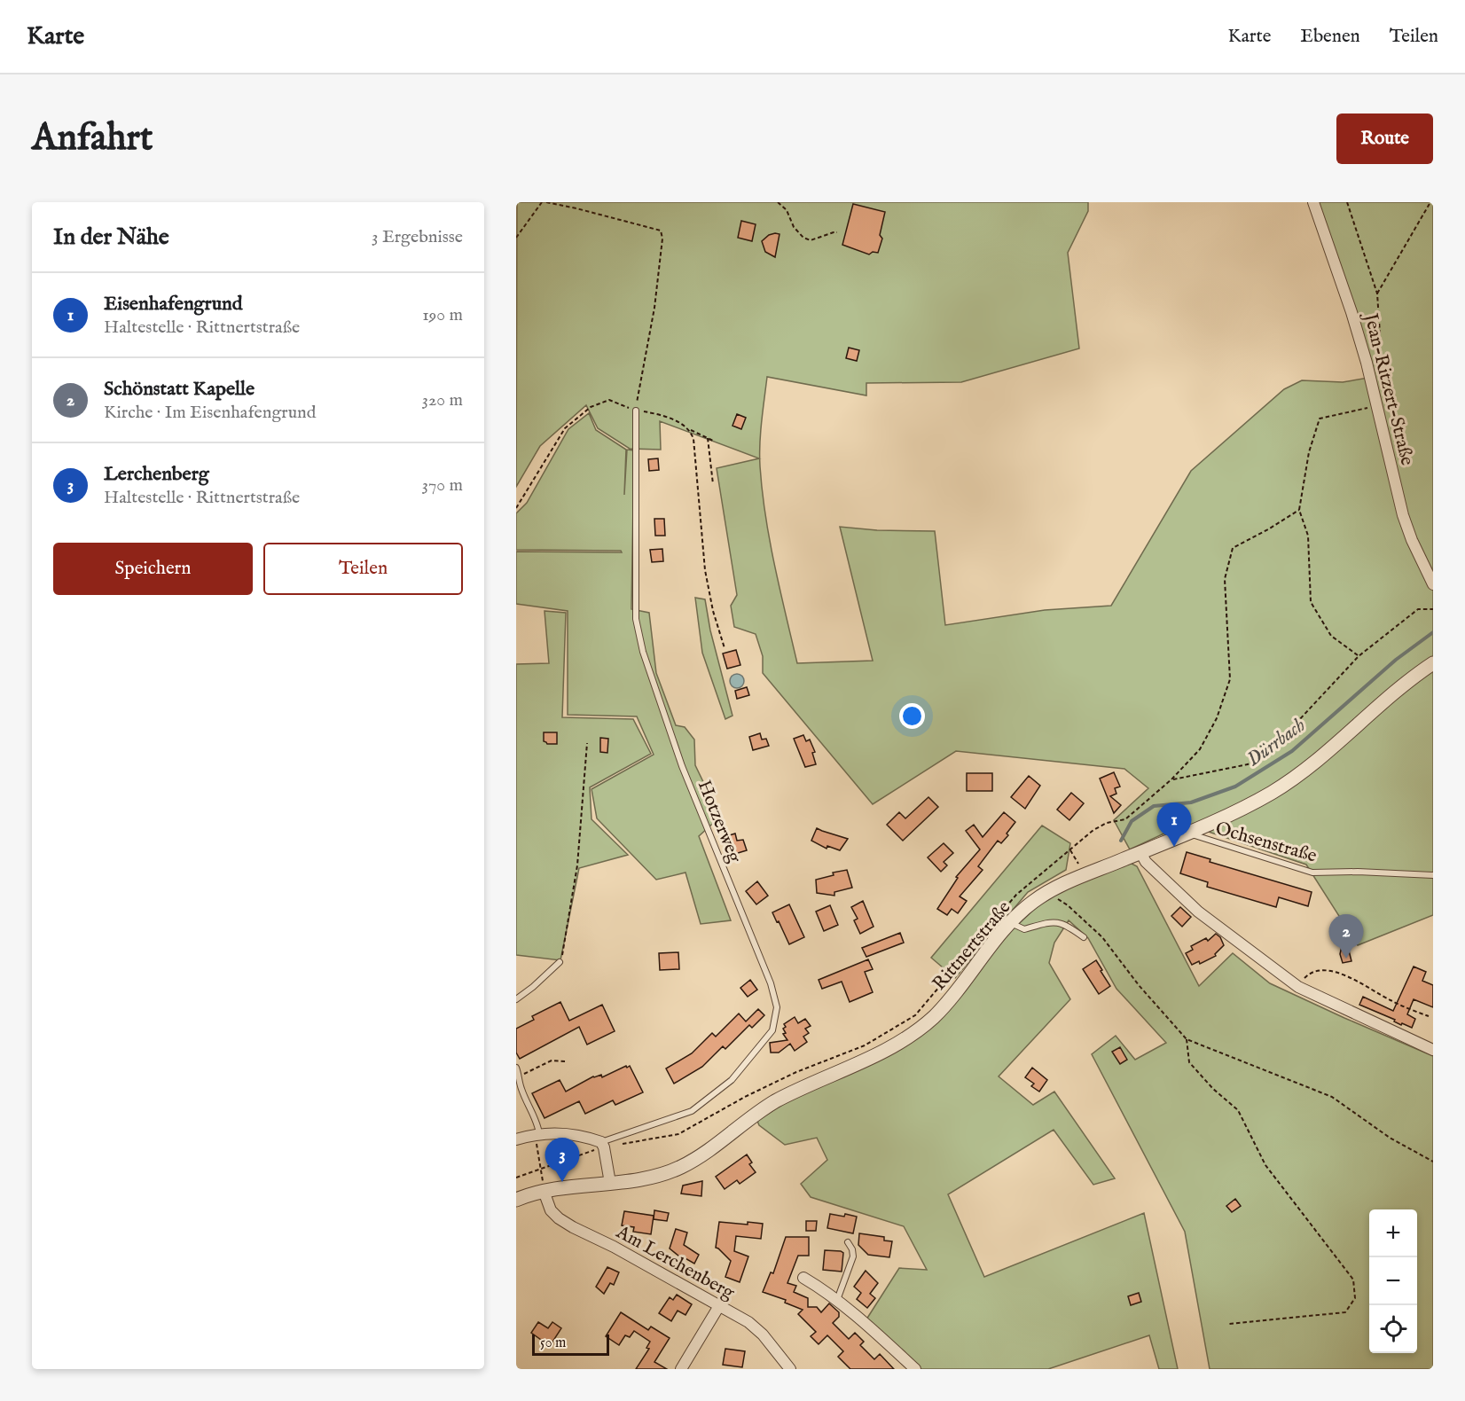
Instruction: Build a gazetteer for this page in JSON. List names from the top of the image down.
{
  "streets": {
    "street": ["Jean-Ritzert-Straße", "Rittnertstraße", "Am Lerchenberg"],
    "lane": ["Hotzerweg", "Ochsenstraße"]
  },
  "crossings": [
    ["Ochsenstraße", "Rittnertstraße"],
    ["Rittnertstraße", "Am Lerchenberg"]
  ],
  "water": ["Dürrbach"],
  "scale_bar": "50 m",
  "page": {
    "header": "Karte",
    "nav": ["Karte", "Ebenen", "Teilen"],
    "buttons": [
      "Route",
      ["Speichern", "Teilen"]
    ],
    "title": "Anfahrt",
    "heading": ["In der Nähe", "3 Ergebnisse"],
    "list": [
      {
        "mark": "1",
        "name": "Eisenhafengrund",
        "note": "Haltestelle · Rittnertstraße",
        "value": "190 m"
      },
      {
        "mark": "2",
        "name": "Schönstatt Kapelle",
        "note": "Kirche · Im Eisenhafengrund",
        "value": "320 m"
      },
      {
        "mark": "3",
        "name": "Lerchenberg",
        "note": "Haltestelle · Rittnertstraße",
        "value": "370 m"
      }
    ],
    "pins": ["1", "2", "3"],
    "map_buttons": ["+", "−"],
    "scale": "50 m"
  }
}
